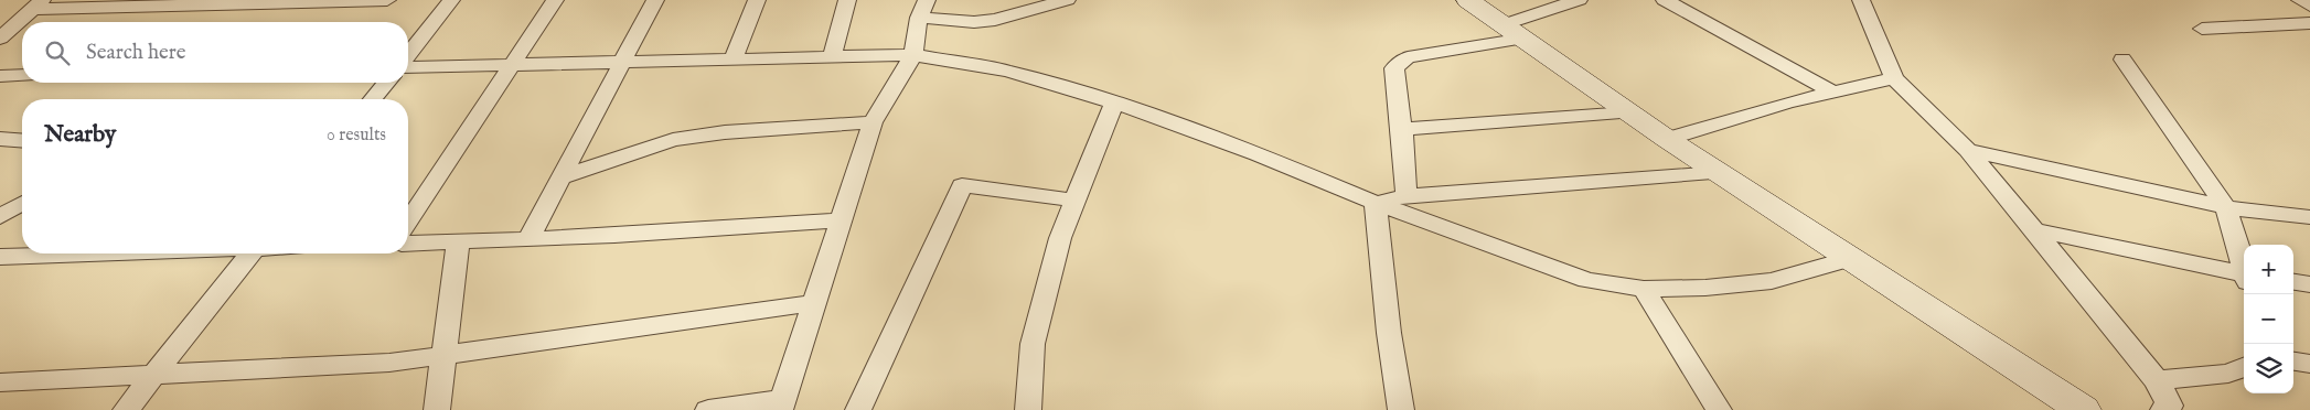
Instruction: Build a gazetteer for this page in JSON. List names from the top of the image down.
{
  "page": {
    "search": "Search here",
    "heading": ["Nearby", "0 results"],
    "map_buttons": ["+", "−"]
  }
}
